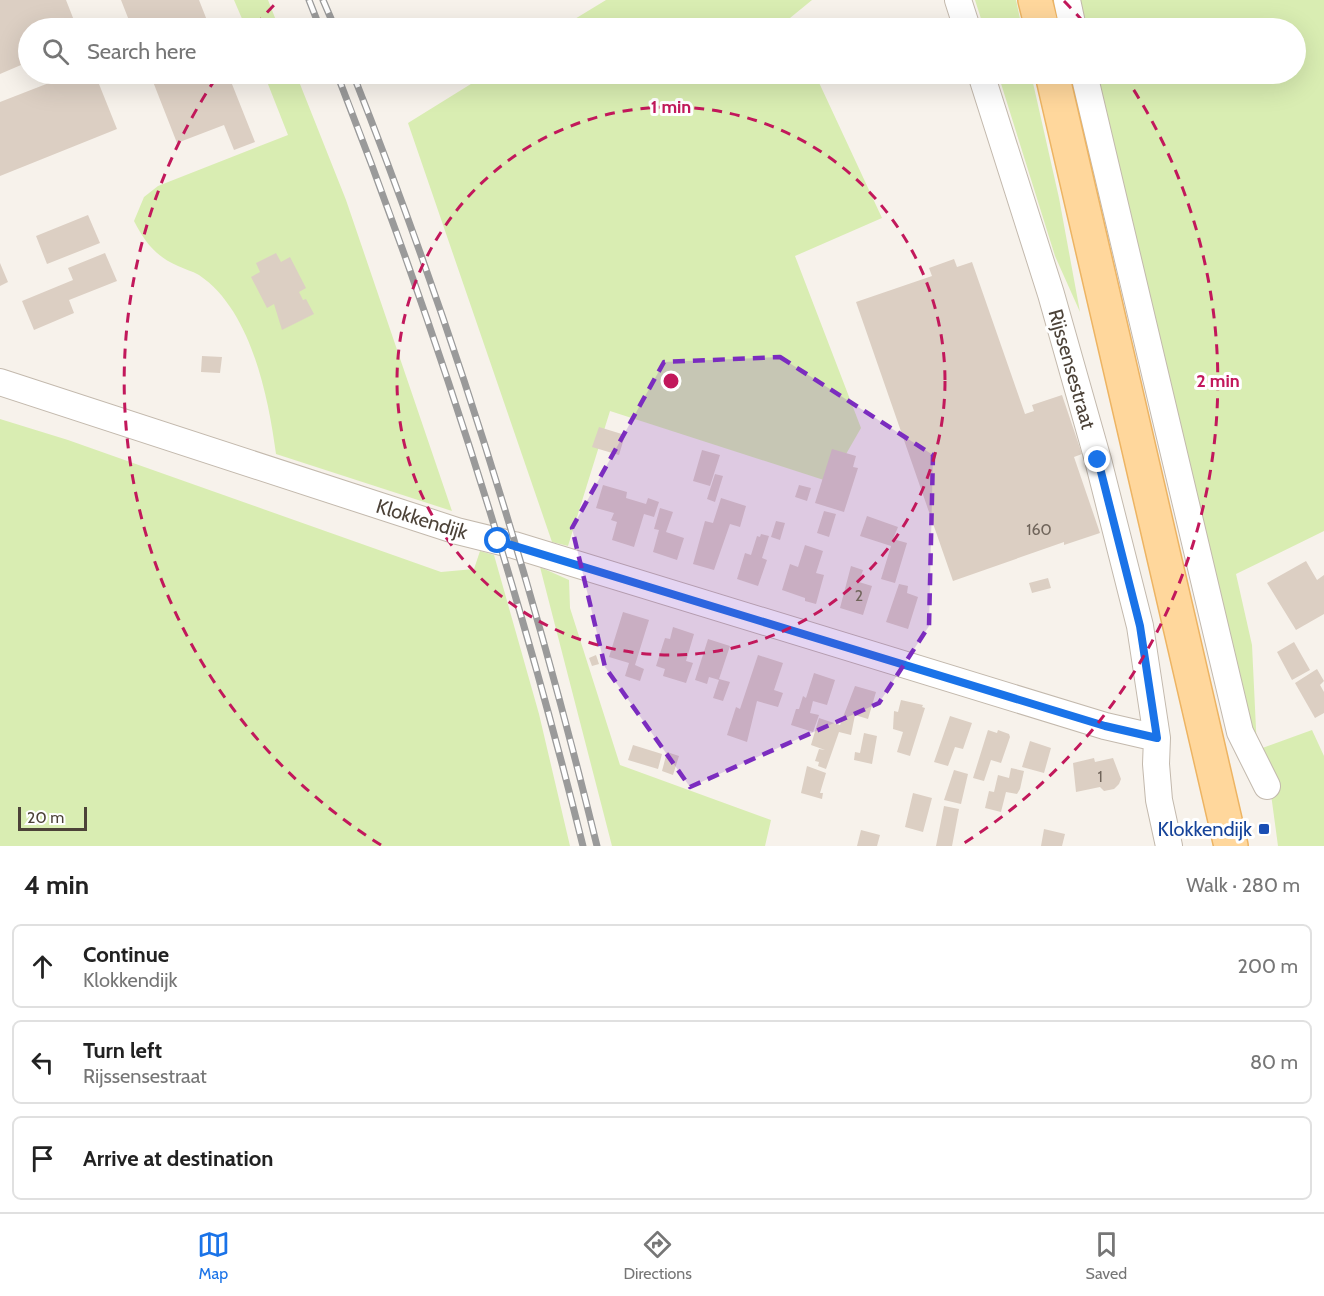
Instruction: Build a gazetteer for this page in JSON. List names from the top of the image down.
{
  "streets": {
    "street": ["Rijssensestraat", "Klokkendijk"]
  },
  "crossings": [
    ["Rijssensestraat", "Klokkendijk"]
  ],
  "places": {
    "transit": ["Klokkendijk"]
  },
  "house_numbers": ["160", "2", "1"],
  "scale_bar": "20 m",
  "page": {
    "search": "Search here",
    "scale": "20 m",
    "heading": ["4 min", "Walk · 280 m"],
    "list": [
      ["Continue", "Klokkendijk", "200 m"],
      ["Turn left", "Rijssensestraat", "80 m"],
      "Arrive at destination"
    ],
    "nav": ["Map", "Directions", "Saved"]
  },
  "rings": ["1 min", "2 min"]
}
